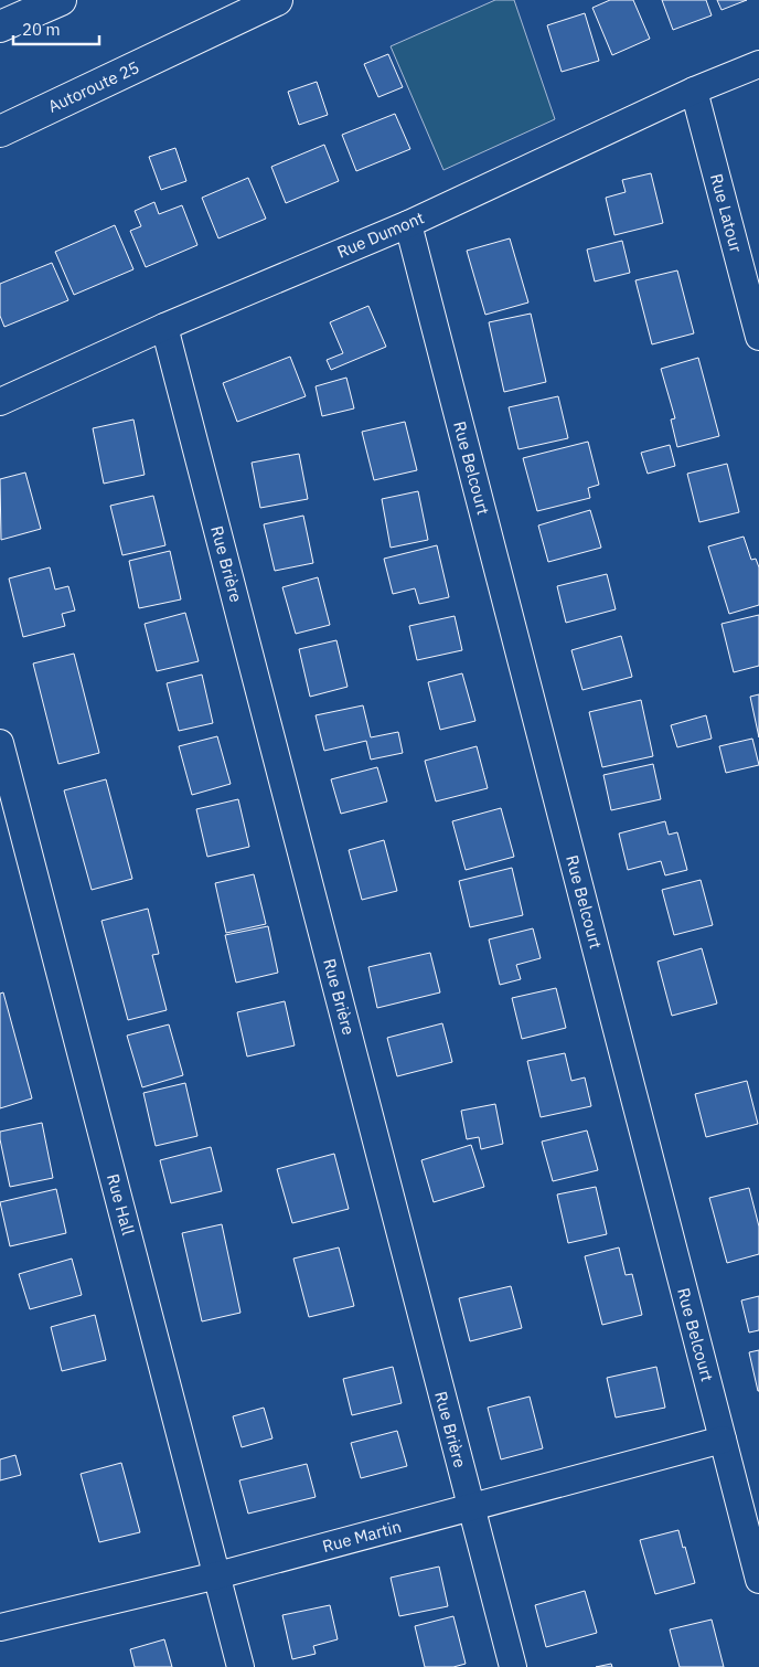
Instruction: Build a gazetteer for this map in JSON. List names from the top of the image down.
{
  "streets": {
    "highway": ["Autoroute 25"],
    "street": [
      "Rue Latour",
      "Rue Dumont",
      "Rue Belcourt",
      "Rue Brière",
      "Rue Hall",
      "Rue Martin"
    ]
  },
  "crossings": [
    ["Rue Latour", "Rue Dumont"],
    ["Rue Dumont", "Rue Belcourt"],
    ["Rue Dumont", "Rue Brière"],
    ["Rue Belcourt", "Rue Martin"],
    ["Rue Brière", "Rue Martin"],
    ["Rue Hall", "Rue Martin"]
  ],
  "scale_bar": "20 m"
}
